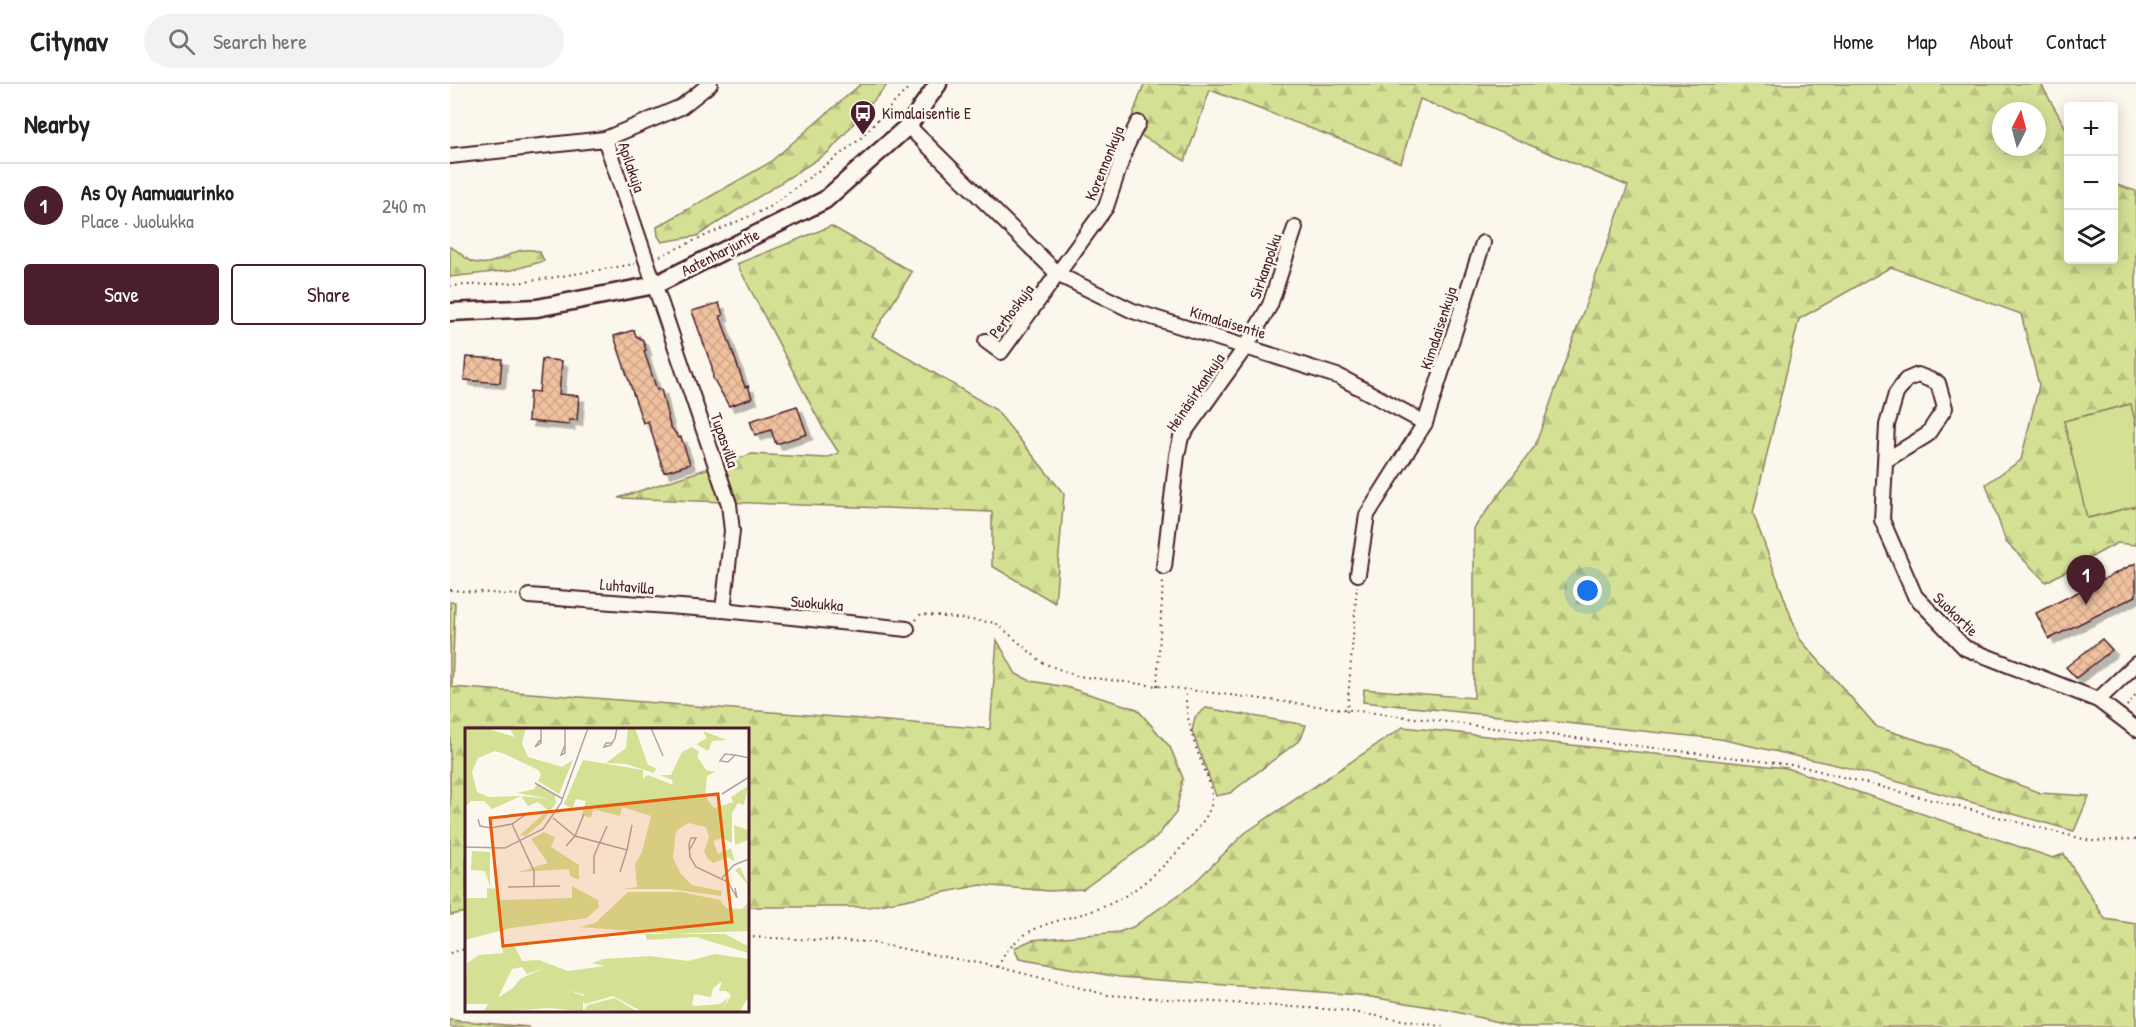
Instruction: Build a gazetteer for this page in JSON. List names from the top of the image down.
{
  "streets": {
    "street": [
      "Korennonkuja",
      "Apilakuja",
      "Aatenharjuntie",
      "Sirkanpolku",
      "Perhoskuja",
      "Kimalaisentie",
      "Kimalaisenkuja",
      "Heinäsirkankuja",
      "Tupasvilla",
      "Luhtavilla",
      "Suokukka",
      "Suokortie"
    ]
  },
  "crossings": [
    ["Korennonkuja", "Perhoskuja"],
    ["Korennonkuja", "Kimalaisentie"],
    ["Apilakuja", "Aatenharjuntie"],
    ["Apilakuja", "Tupasvilla"],
    ["Aatenharjuntie", "Kimalaisentie"],
    ["Aatenharjuntie", "Tupasvilla"],
    ["Sirkanpolku", "Kimalaisentie"],
    ["Sirkanpolku", "Heinäsirkankuja"],
    ["Perhoskuja", "Kimalaisentie"],
    ["Kimalaisentie", "Kimalaisenkuja"],
    ["Kimalaisentie", "Heinäsirkankuja"],
    ["Tupasvilla", "Luhtavilla"],
    ["Tupasvilla", "Suokukka"],
    ["Luhtavilla", "Suokukka"]
  ],
  "places": {
    "bus stop": ["Kimalaisentie E"]
  },
  "north": "top",
  "page": {
    "header": "Citynav",
    "search": "Search here",
    "nav": [
      "Home",
      "Map",
      "About",
      "Contact"
    ],
    "heading": "Nearby",
    "map_buttons": ["+", "−"],
    "list": [
      {
        "mark": "1",
        "name": "As Oy Aamuaurinko",
        "note": "Place · Juolukka",
        "value": "240 m"
      }
    ],
    "buttons": ["Save", "Share"],
    "pins": "1"
  }
}
